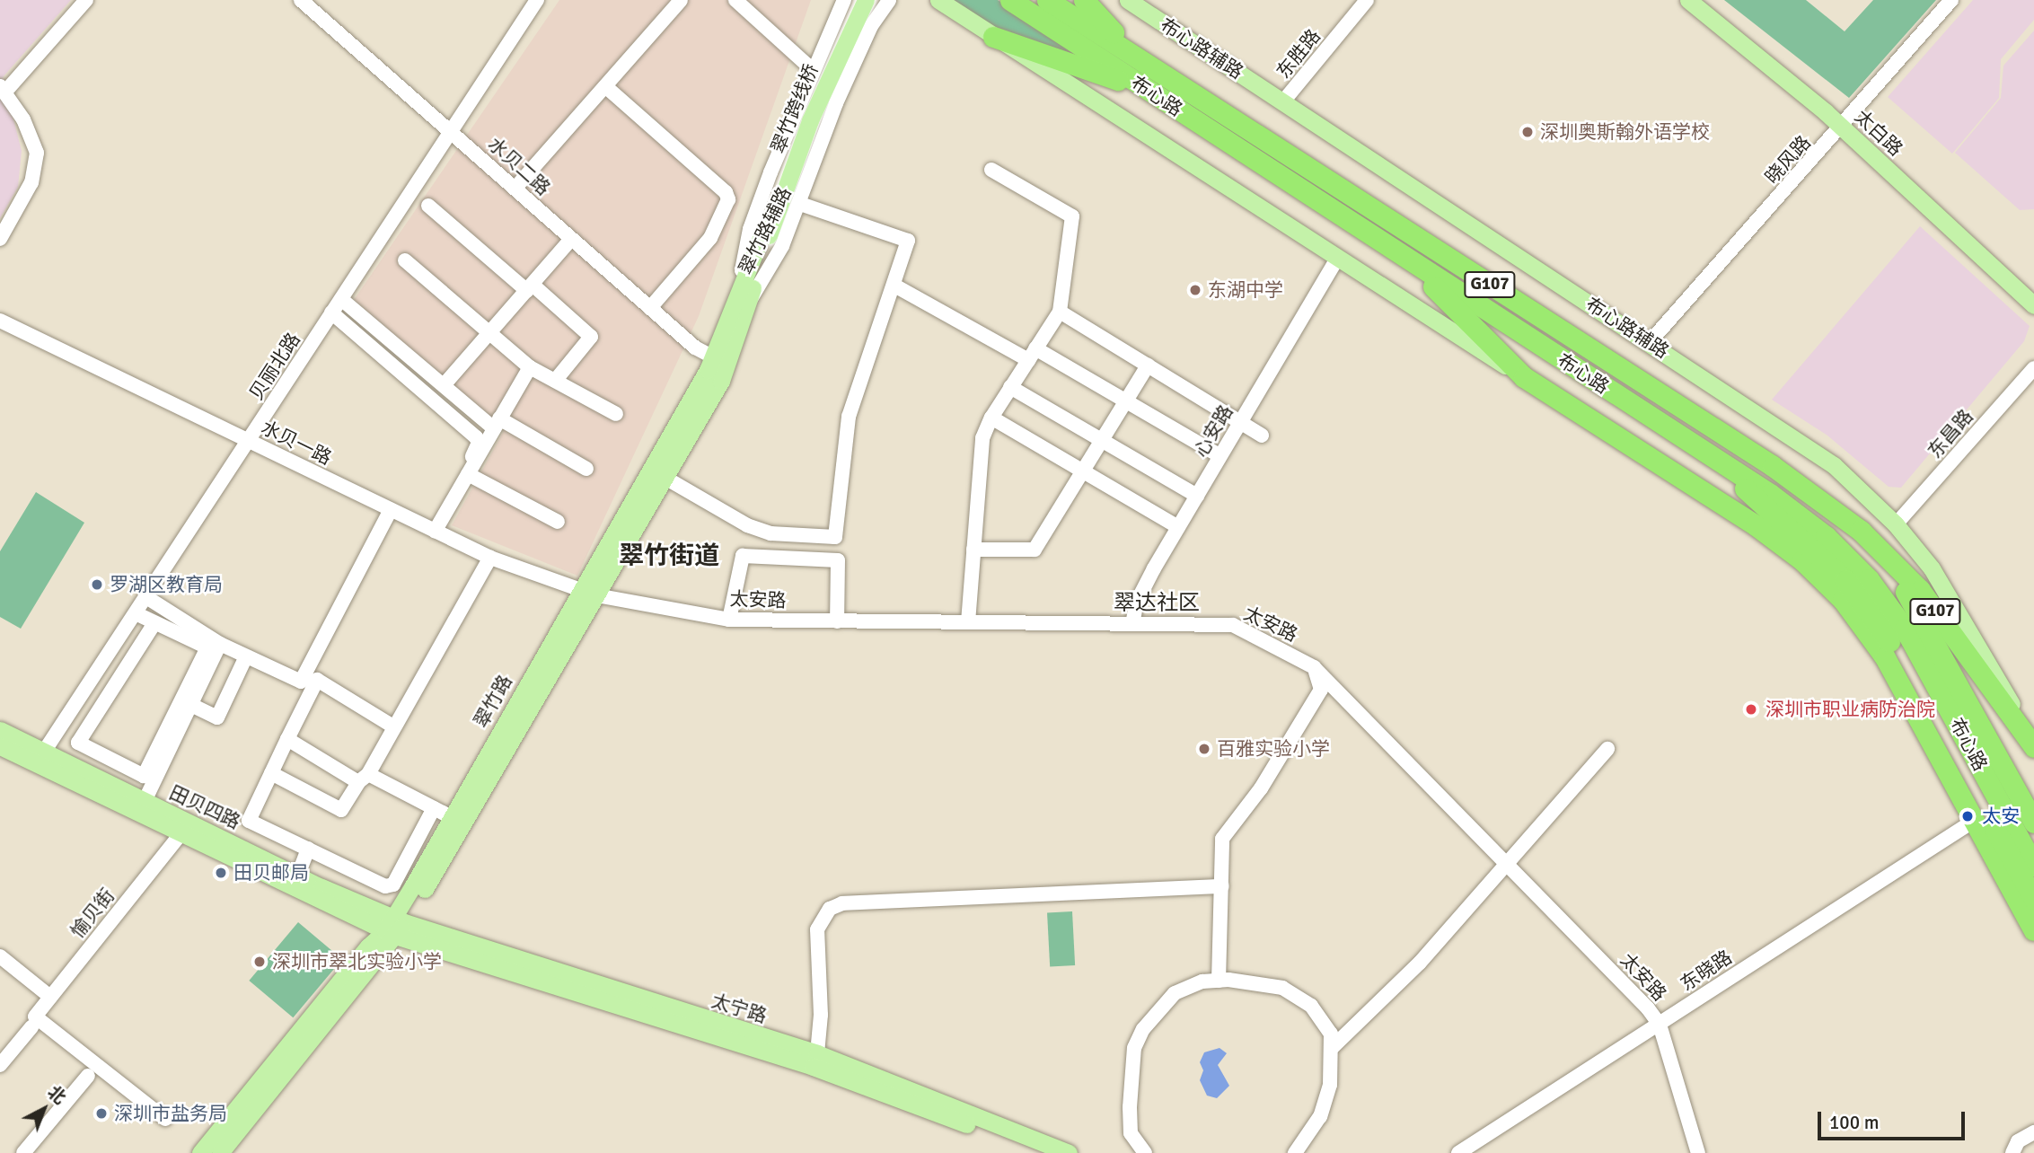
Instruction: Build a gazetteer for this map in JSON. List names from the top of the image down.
{
  "streets": {
    "highway": ["布心路", "G107"],
    "main road": [
      "布心路辅路",
      "翠竹跨线桥",
      "太白路",
      "翠竹路",
      "田贝四路",
      "太宁路"
    ],
    "street": [
      "东胜路",
      "晓风路",
      "水贝二路",
      "翠竹路辅路",
      "贝丽北路",
      "心安路",
      "东昌路",
      "水贝一路",
      "太安路",
      "愉贝街",
      "东晓路"
    ]
  },
  "crossings": [
    ["布心路辅路", "东胜路"],
    ["布心路辅路", "布心路"],
    ["布心路辅路", "晓风路"],
    ["布心路辅路", "东昌路"],
    ["布心路", "G107"],
    ["翠竹跨线桥", "翠竹路"],
    ["太白路", "晓风路"],
    ["水贝二路", "贝丽北路"],
    ["水贝二路", "翠竹路"],
    ["翠竹路辅路", "翠竹路"],
    ["G107", "东晓路"],
    ["贝丽北路", "水贝一路"],
    ["贝丽北路", "田贝四路"],
    ["心安路", "太安路"],
    ["水贝一路", "太安路"],
    ["水贝一路", "翠竹路"],
    ["太安路", "翠竹路"],
    ["太安路", "东晓路"],
    ["翠竹路", "田贝四路"],
    ["翠竹路", "太宁路"],
    ["田贝四路", "愉贝街"],
    ["田贝四路", "太宁路"]
  ],
  "districts": ["翠竹街道", "翠达社区"],
  "places": [
    "深圳奥斯翰外语学校",
    "东湖中学",
    "罗湖区教育局",
    "深圳市职业病防治院",
    "百雅实验小学",
    "太安",
    "田贝邮局",
    "深圳市翠北实验小学",
    "深圳市盐务局"
  ],
  "scale_bar": "100 m",
  "north": "top right"
}
